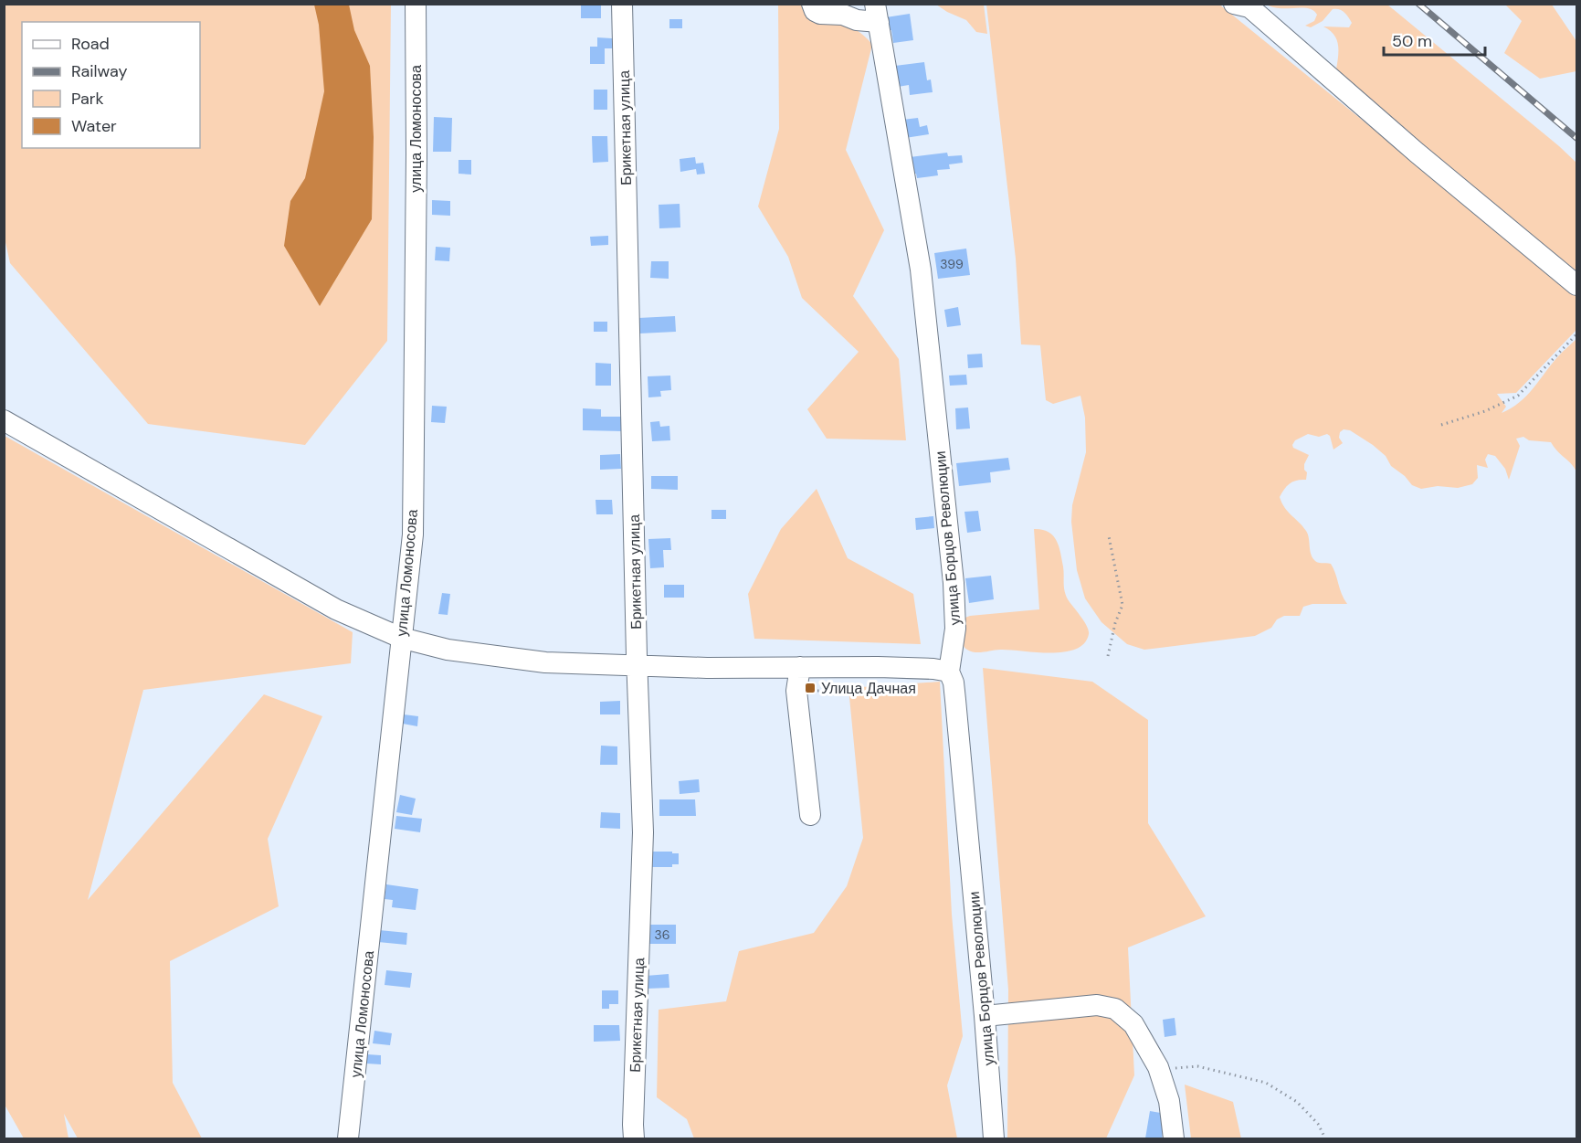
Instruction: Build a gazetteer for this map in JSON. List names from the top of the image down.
{
  "streets": {
    "street": ["Брикетная улица", "улица Ломоносова", "улица Борцов Революции"]
  },
  "places": {
    "transit": ["Улица Дачная"]
  },
  "house_numbers": ["399", "36"],
  "legend": [
    "Road",
    "Railway",
    "Park",
    "Water"
  ],
  "scale_bar": "50 m"
}
